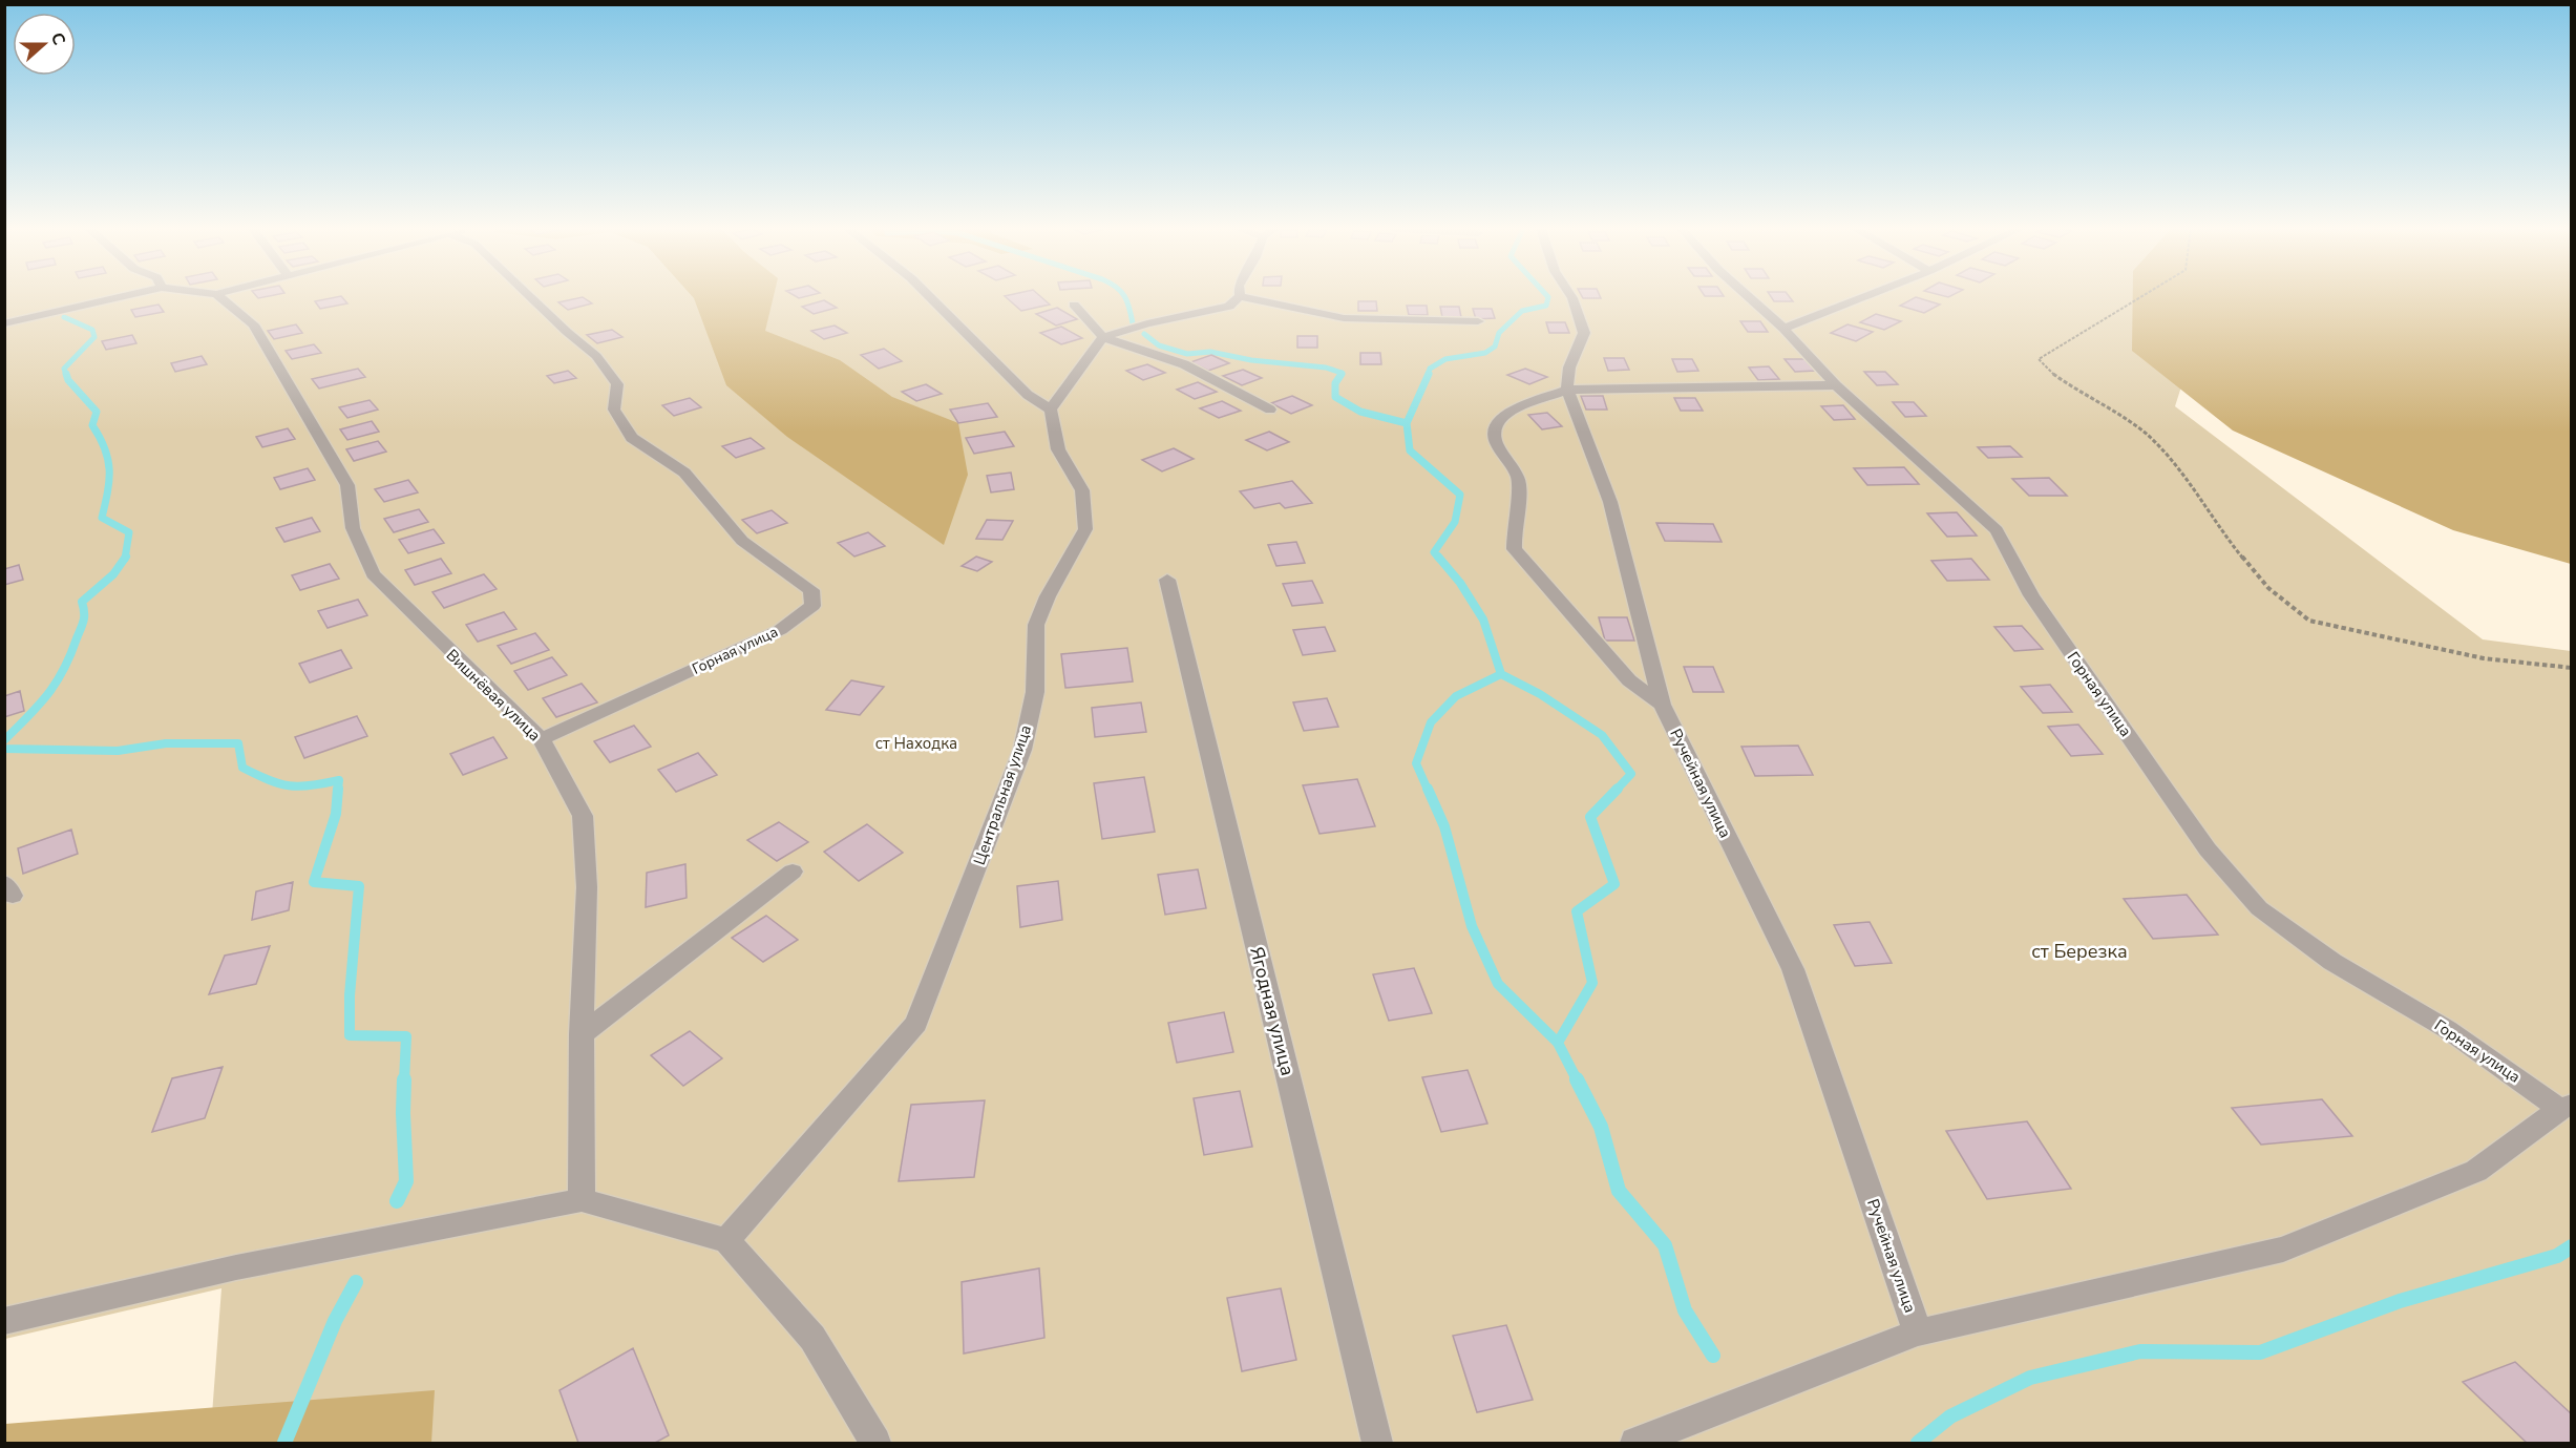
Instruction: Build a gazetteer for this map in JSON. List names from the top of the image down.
{
  "streets": {
    "street": [
      "Горная улица",
      "Вишнёвая улица",
      "Ручейная улица",
      "Центральная улица",
      "Ягодная улица"
    ]
  },
  "crossings": [
    ["Горная улица", "Вишнёвая улица"]
  ],
  "parks": ["ст Находка", "ст Березка"],
  "north": "right"
}
